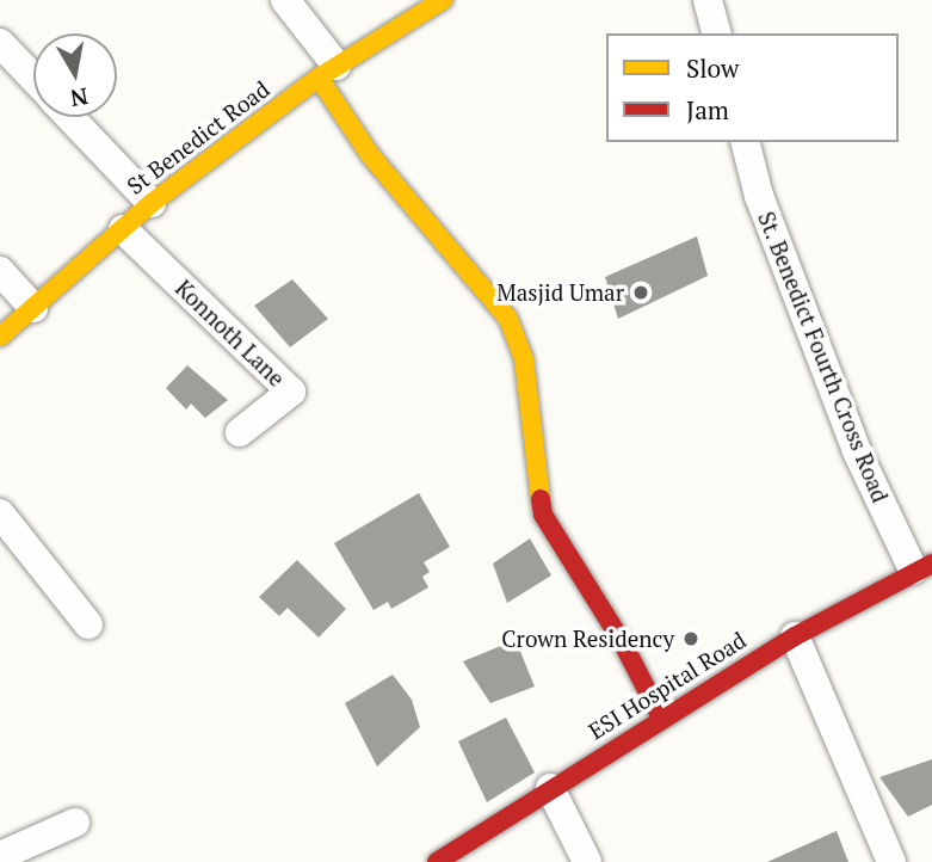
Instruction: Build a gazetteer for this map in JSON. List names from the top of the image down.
{
  "streets": {
    "street": [
      "St Benedict Road",
      "Konnoth Lane",
      "St. Benedict Fourth Cross Road",
      "ESI Hospital Road"
    ]
  },
  "crossings": [
    ["St Benedict Road", "Konnoth Lane"],
    ["St. Benedict Fourth Cross Road", "ESI Hospital Road"]
  ],
  "places": ["Masjid Umar", "Crown Residency"],
  "legend": ["Slow", "Jam"],
  "north": "bottom"
}
